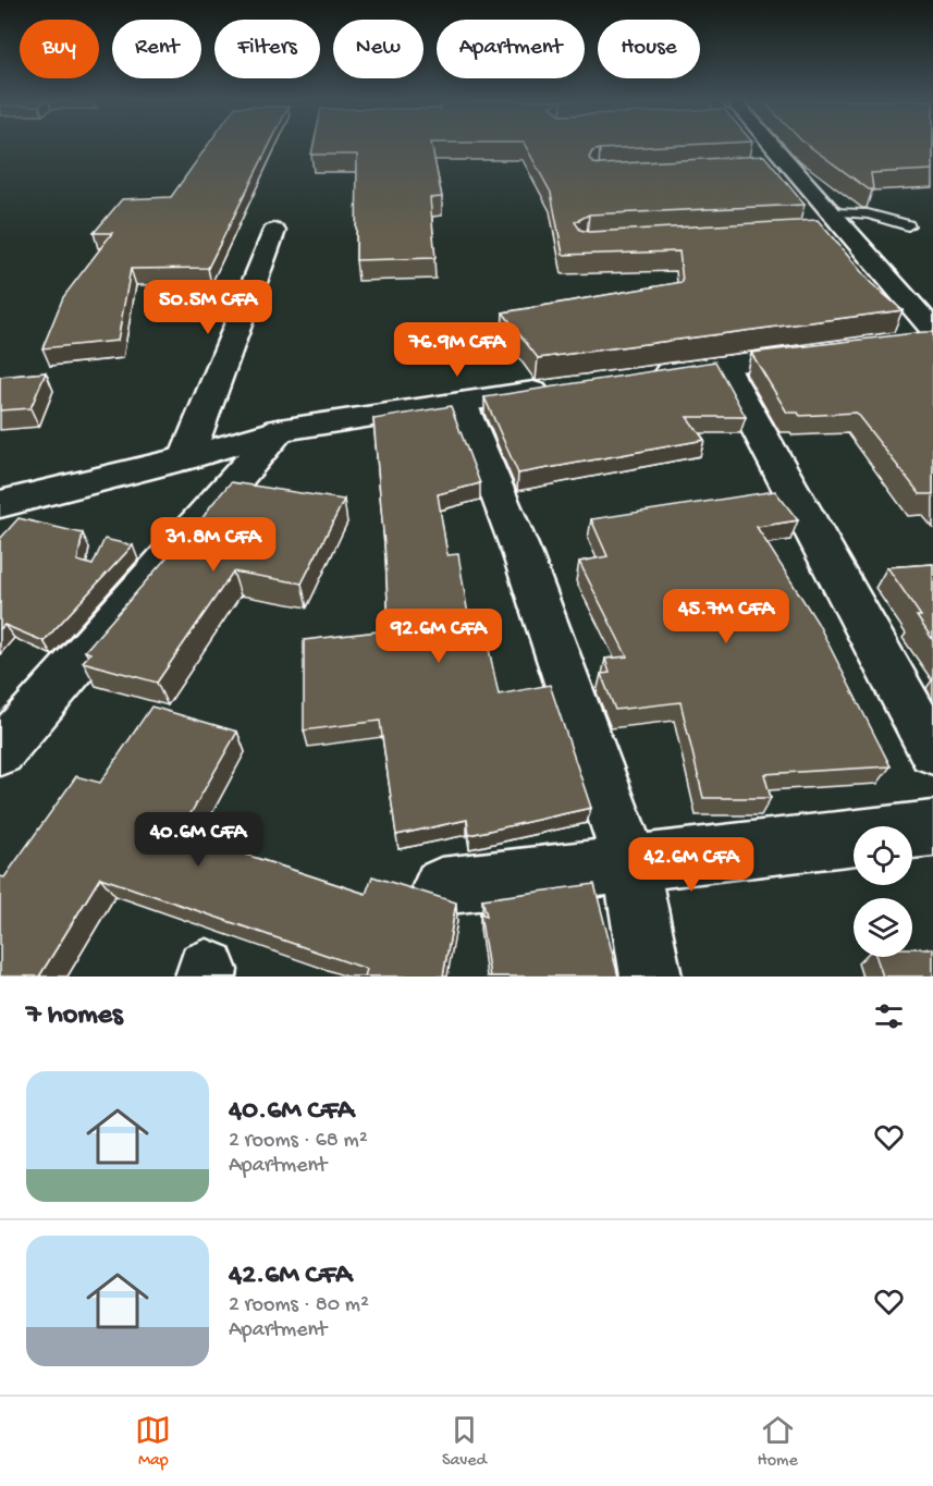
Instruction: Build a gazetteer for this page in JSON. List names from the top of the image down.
{
  "page": {
    "chip": [
      "Buy",
      "Rent",
      "Filters",
      "New",
      "Apartment",
      "House"
    ],
    "price": [
      "50.5M CFA",
      "76.9M CFA",
      "31.8M CFA",
      "45.7M CFA",
      "92.6M CFA",
      "40.6M CFA",
      "42.6M CFA"
    ],
    "heading": "7 homes",
    "list": [
      {
        "name": "40.6M CFA",
        "note": "2 rooms · 68 m² · Apartment"
      },
      {
        "name": "42.6M CFA",
        "note": "2 rooms · 80 m² · Apartment"
      }
    ],
    "tabs": ["Map", "Saved", "Home"]
  }
}
